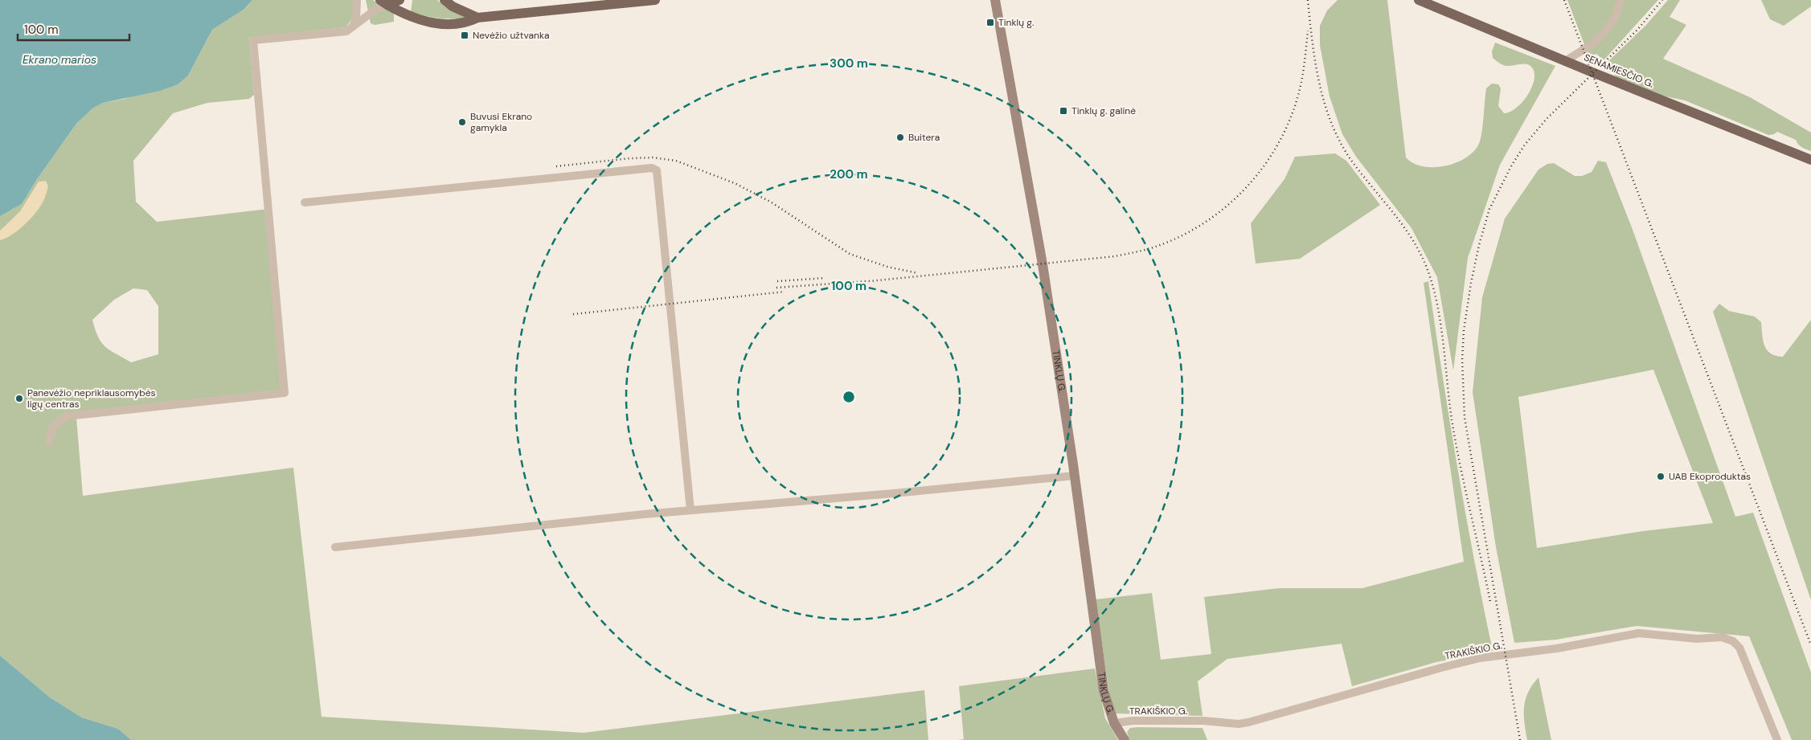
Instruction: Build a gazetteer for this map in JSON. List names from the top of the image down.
{
  "streets": {
    "main road": ["SENAMIESČIO G.", "TINKLŲ G."],
    "street": ["TRAKIŠKIO G."]
  },
  "crossings": [
    ["TINKLŲ G.", "TRAKIŠKIO G."]
  ],
  "water": ["Ekrano marios"],
  "places": {
    "transit": ["Tinklų g.", "Nevėžio užtvanka", "Tinklų g. galinė"],
    "other": [
      "Buvusi Ekrano gamykla",
      "Buitera",
      "Panevėžio nepriklausomybės ligų centras",
      "UAB Ekoproduktas"
    ]
  },
  "scale_bar": "100 m",
  "rings": ["300 m", "200 m", "100 m"]
}
